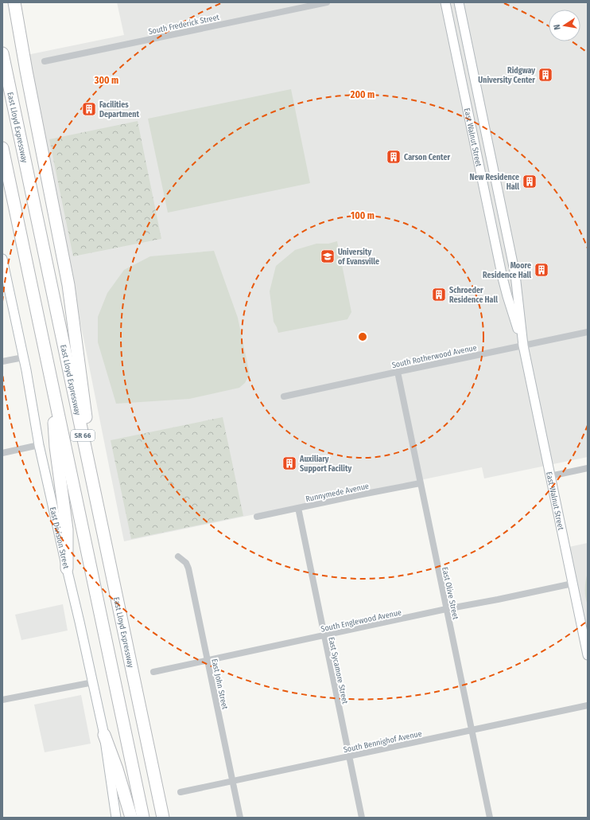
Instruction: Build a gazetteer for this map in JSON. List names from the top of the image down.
{
  "streets": {
    "highway": ["East Lloyd Expressway", "SR 66"],
    "street": [
      "South Frederick Street",
      "East Walnut Street",
      "South Rotherwood Avenue",
      "Runnymede Avenue",
      "East Division Street",
      "East Olive Street",
      "South Englewood Avenue",
      "East Sycamore Street",
      "East John Street",
      "South Bennighof Avenue"
    ]
  },
  "crossings": [
    ["East Walnut Street", "South Rotherwood Avenue"],
    ["East Walnut Street", "South Englewood Avenue"],
    ["South Rotherwood Avenue", "East Olive Street"],
    ["Runnymede Avenue", "East Olive Street"],
    ["Runnymede Avenue", "East Sycamore Street"],
    ["East Olive Street", "South Englewood Avenue"],
    ["East Olive Street", "South Bennighof Avenue"],
    ["South Englewood Avenue", "East Sycamore Street"],
    ["South Englewood Avenue", "East John Street"],
    ["East Sycamore Street", "South Bennighof Avenue"],
    ["East John Street", "South Bennighof Avenue"]
  ],
  "places": {
    "building": [
      "Ridgway University Center",
      "Facilities Department",
      "Carson Center",
      "New Residence Hall",
      "Moore Residence Hall",
      "Schroeder Residence Hall",
      "Auxiliary Support Facility"
    ],
    "school or university": ["University of Evansville"]
  },
  "north": "left",
  "rings": ["300 m", "200 m", "100 m"]
}
